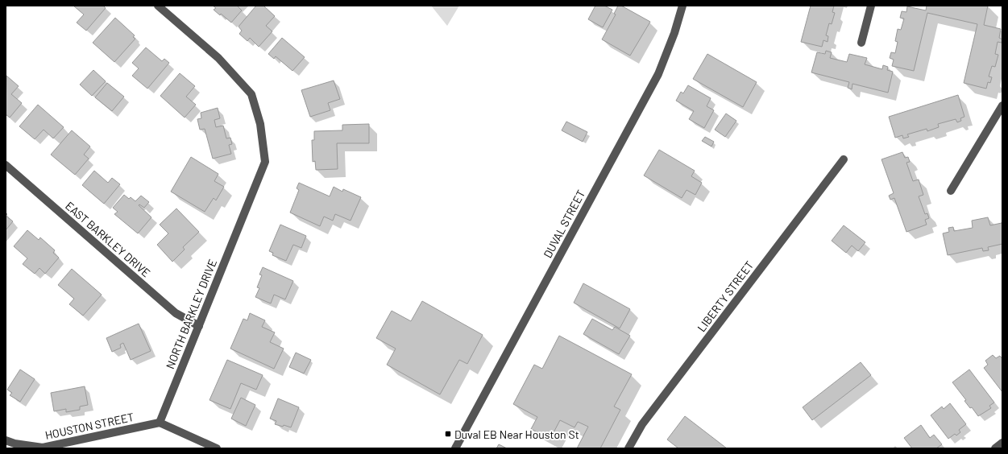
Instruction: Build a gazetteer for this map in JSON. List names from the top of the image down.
{
  "streets": {
    "street": [
      "DUVAL STREET",
      "EAST BARKLEY DRIVE",
      "LIBERTY STREET",
      "NORTH BARKLEY DRIVE",
      "HOUSTON STREET"
    ]
  },
  "crossings": [
    ["EAST BARKLEY DRIVE", "NORTH BARKLEY DRIVE"],
    ["NORTH BARKLEY DRIVE", "HOUSTON STREET"]
  ],
  "places": {
    "transit": ["Duval EB Near Houston St"]
  }
}
